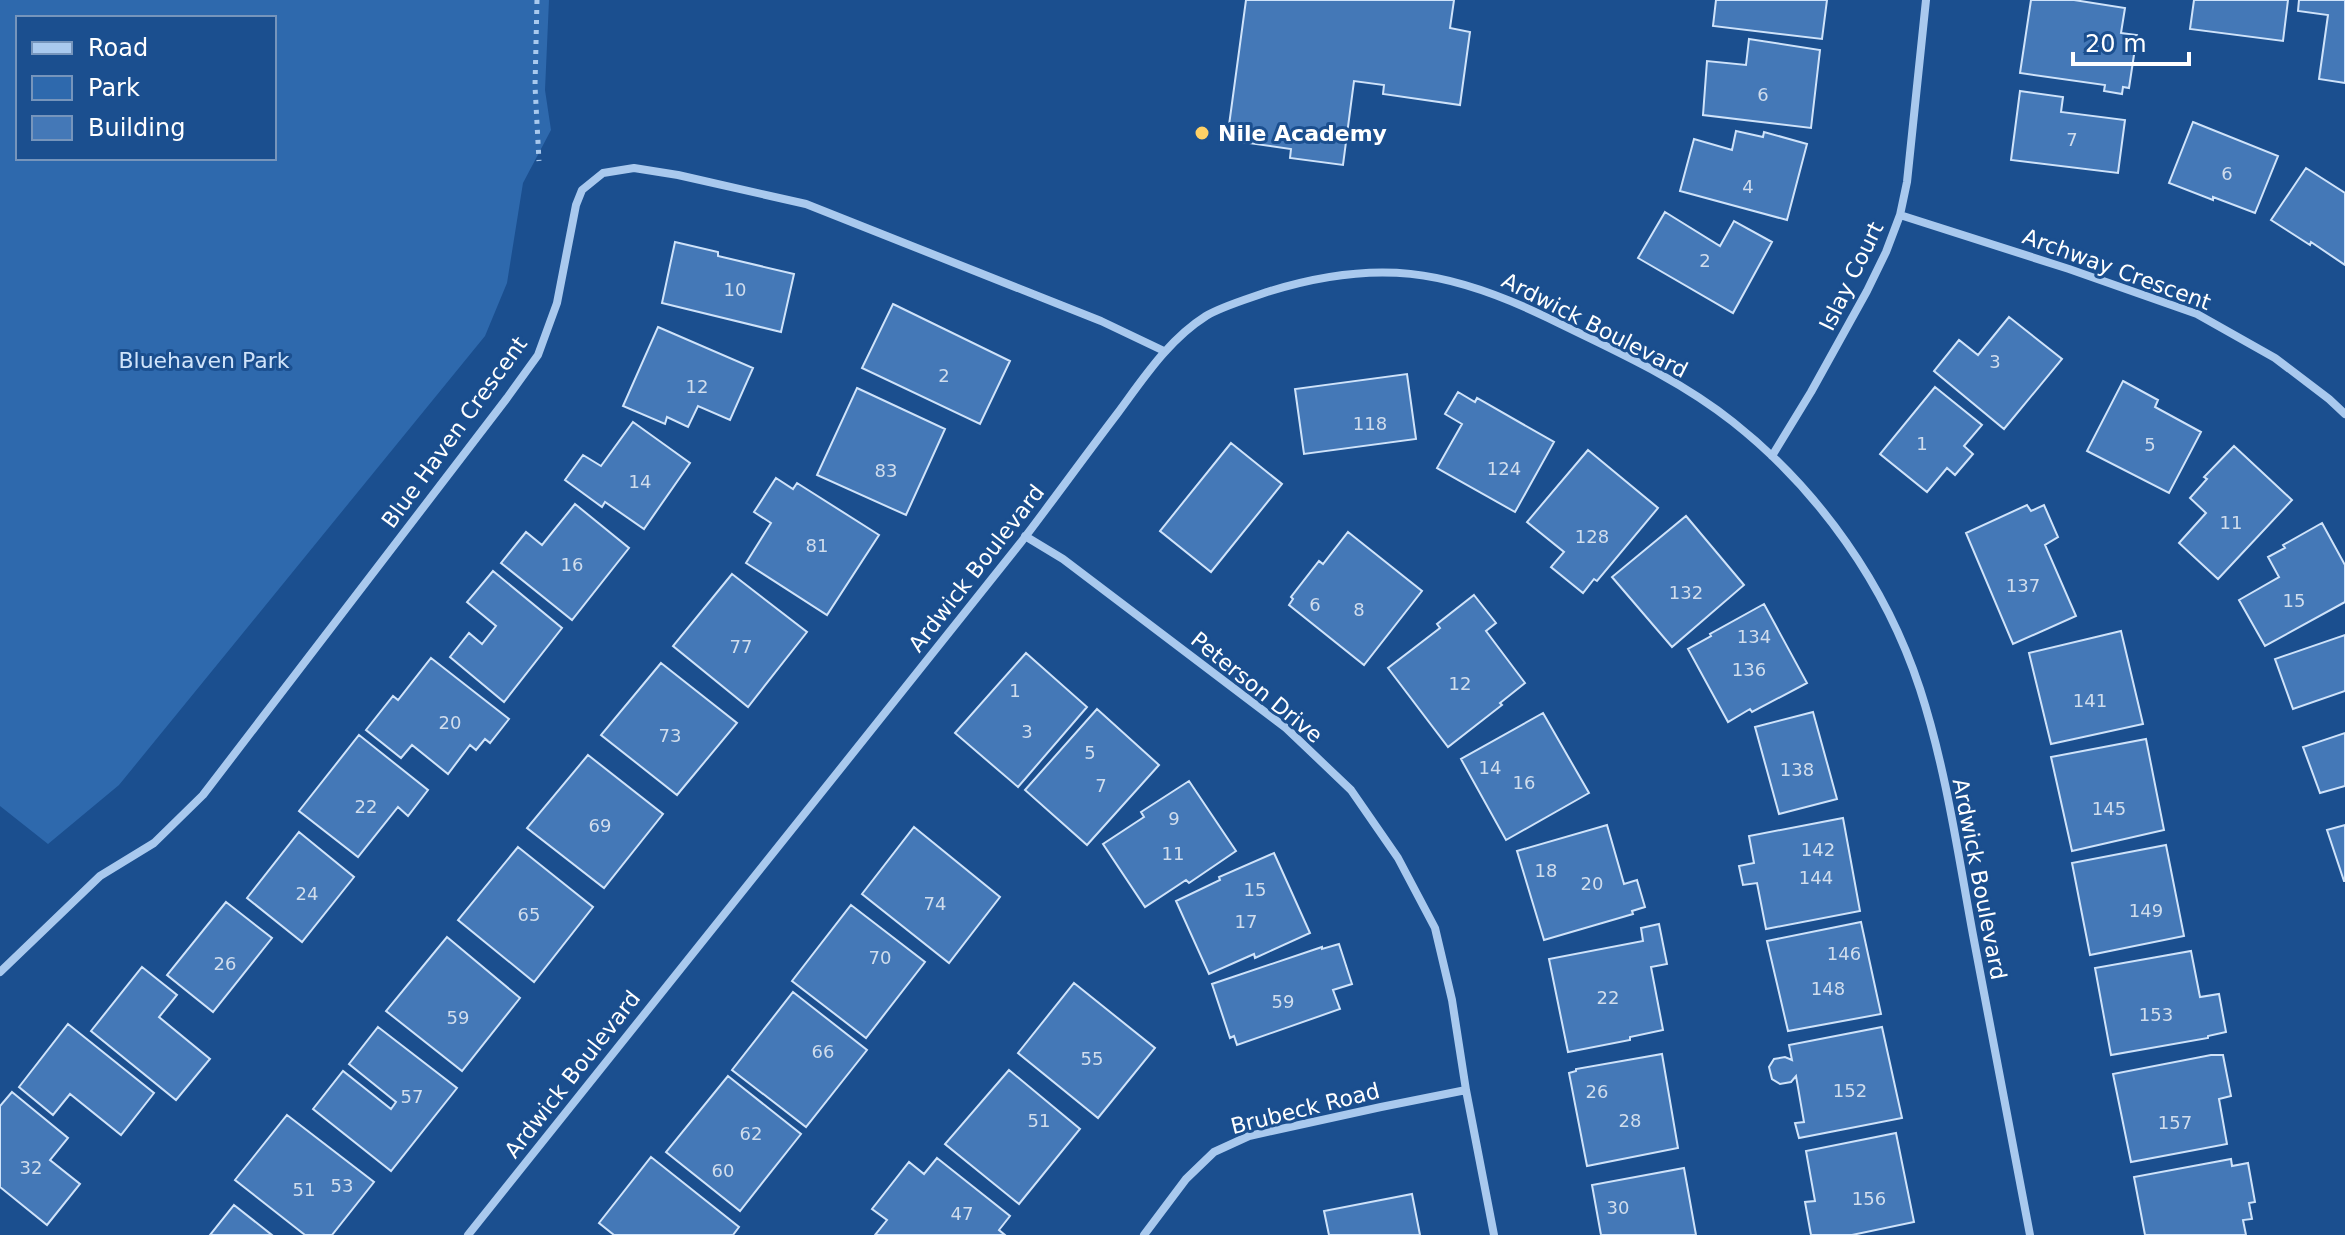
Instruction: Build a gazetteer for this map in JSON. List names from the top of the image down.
{
  "streets": {
    "street": [
      "Archway Crescent",
      "Islay Court",
      "Ardwick Boulevard",
      "Blue Haven Crescent",
      "Peterson Drive",
      "Brubeck Road"
    ]
  },
  "crossings": [
    ["Archway Crescent", "Islay Court"],
    ["Islay Court", "Ardwick Boulevard"],
    ["Ardwick Boulevard", "Blue Haven Crescent"],
    ["Ardwick Boulevard", "Peterson Drive"],
    ["Peterson Drive", "Brubeck Road"]
  ],
  "parks": ["Bluehaven Park"],
  "places": ["Nile Academy"],
  "house_numbers": [
    "6",
    "7",
    "6",
    "4",
    "2",
    "10",
    "3",
    "2",
    "12",
    "118",
    "1",
    "5",
    "124",
    "83",
    "14",
    "11",
    "128",
    "81",
    "16",
    "137",
    "132",
    "15",
    "6",
    "8",
    "134",
    "77",
    "136",
    "12",
    "1",
    "141",
    "20",
    "3",
    "73",
    "5",
    "14",
    "138",
    "16",
    "7",
    "22",
    "145",
    "9",
    "69",
    "142",
    "11",
    "18",
    "144",
    "20",
    "15",
    "24",
    "74",
    "149",
    "65",
    "17",
    "146",
    "70",
    "26",
    "148",
    "22",
    "59",
    "153",
    "59",
    "66",
    "55",
    "152",
    "26",
    "57",
    "51",
    "28",
    "157",
    "62",
    "32",
    "60",
    "53",
    "51",
    "156",
    "30",
    "47"
  ],
  "legend": ["Road", "Park", "Building"],
  "scale_bar": "20 m"
}
